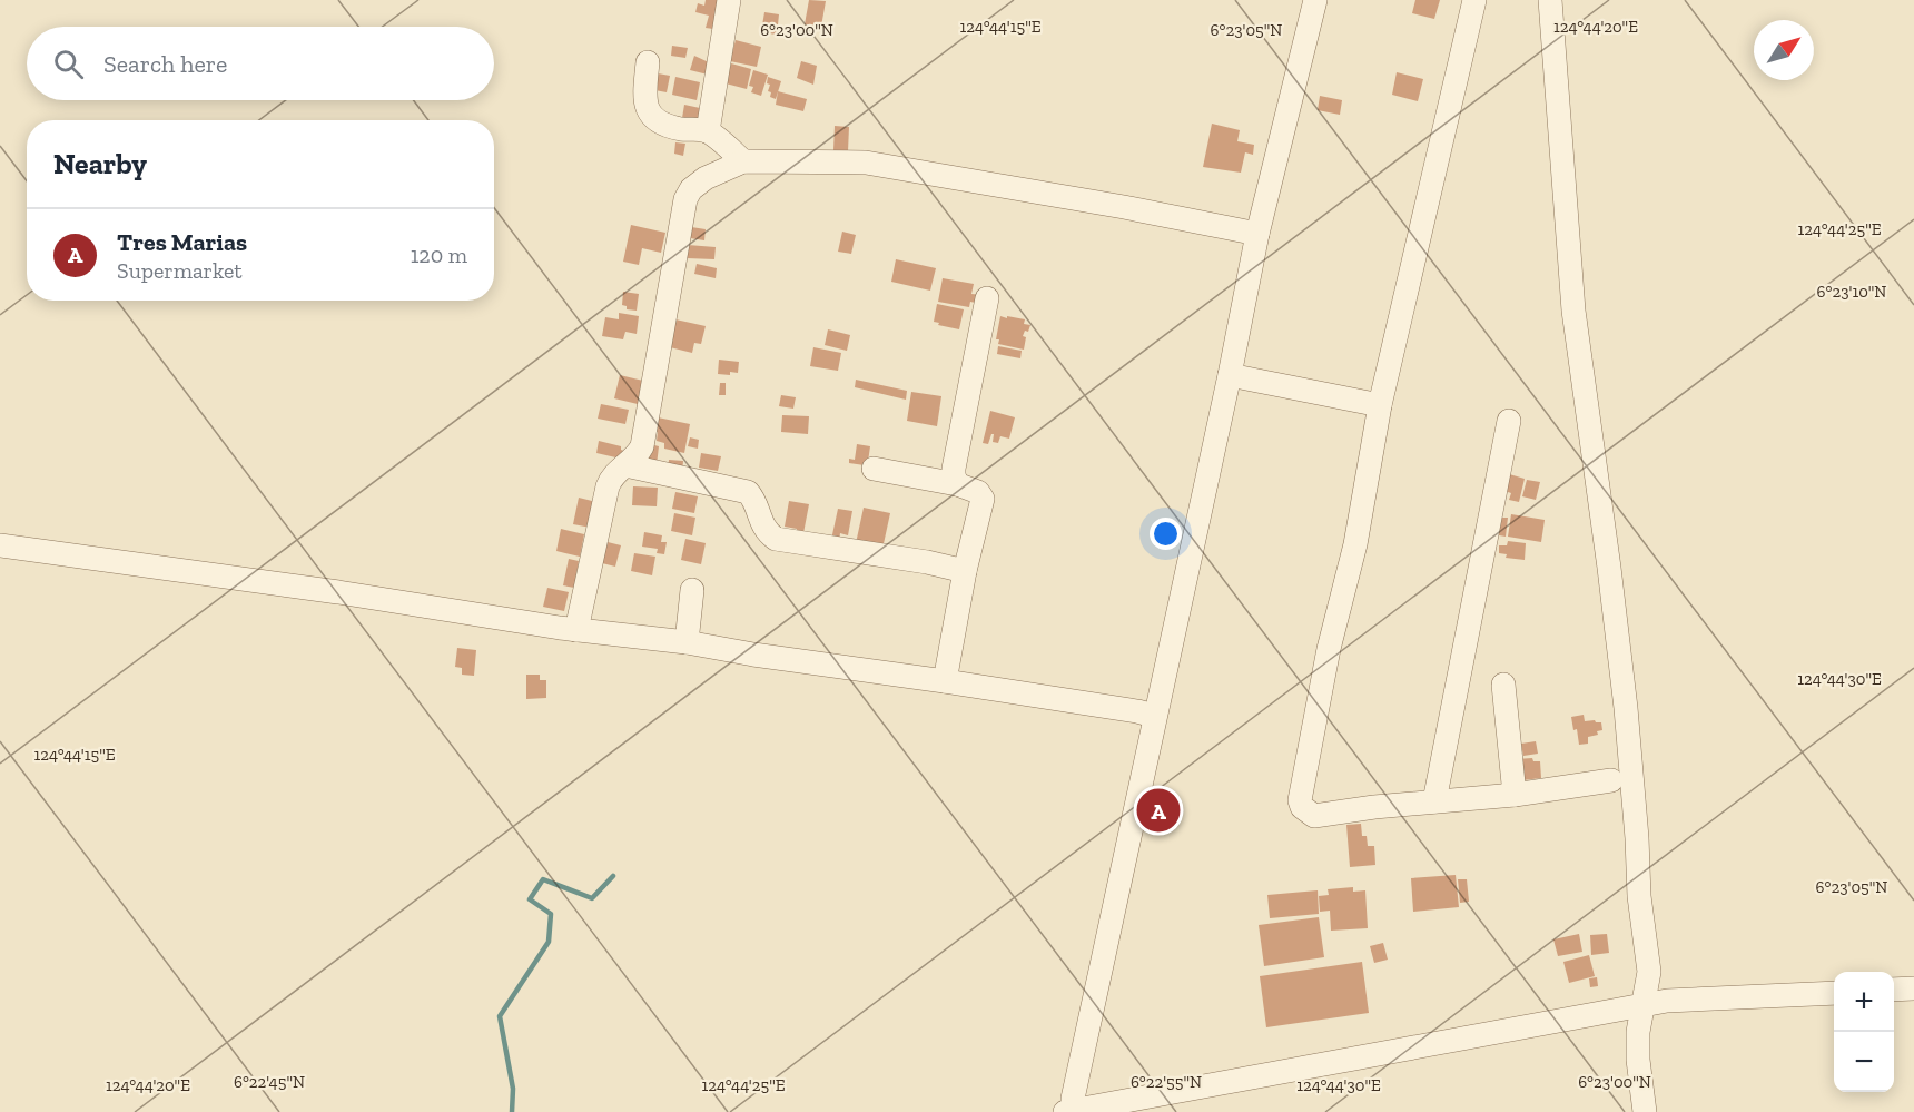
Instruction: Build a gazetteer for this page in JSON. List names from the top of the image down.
{
  "north": "top right",
  "page": {
    "search": "Search here",
    "heading": "Nearby",
    "list": [
      {
        "mark": "A",
        "name": "Tres Marias",
        "note": "Supermarket",
        "value": "120 m"
      }
    ],
    "pins": "A",
    "map_buttons": ["+", "−"]
  },
  "coordinates": [
    "124°44'15\"E",
    "124°44'20\"E",
    "6°23'00\"N",
    "6°23'05\"N",
    "124°44'25\"E",
    "6°23'10\"N",
    "124°44'30\"E",
    "6°22'45\"N",
    "6°22'55\"N"
  ]
}
